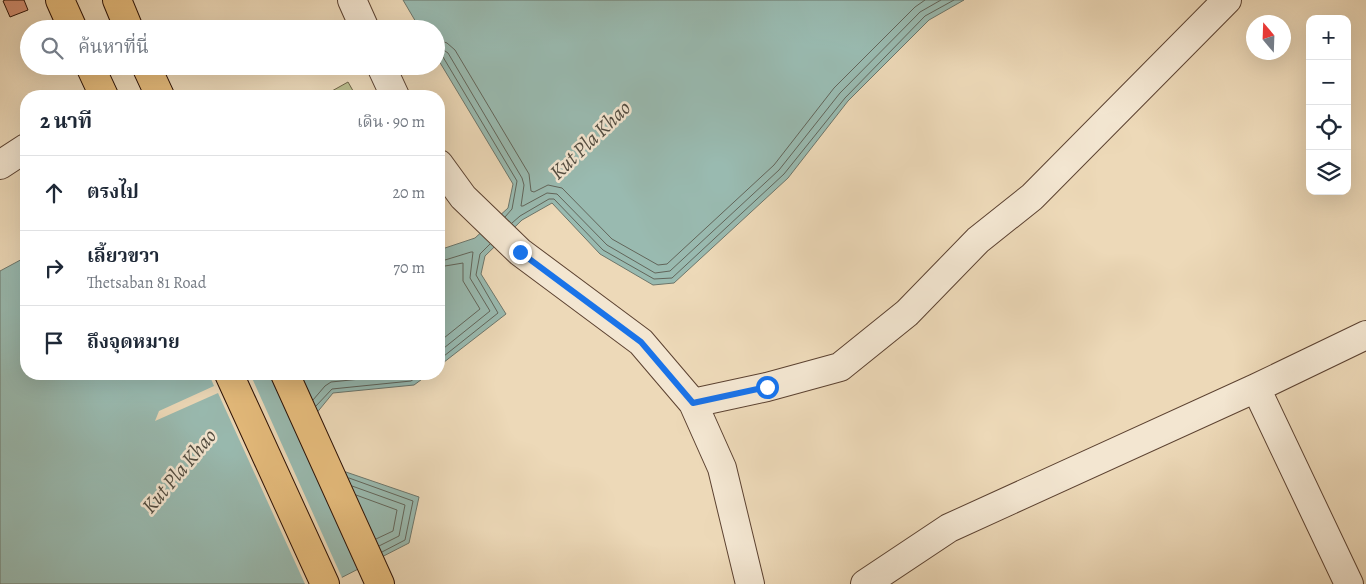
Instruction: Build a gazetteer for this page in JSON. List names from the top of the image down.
{
  "water": ["Kut Pla Khao"],
  "north": "top",
  "page": {
    "map_buttons": ["+", "−"],
    "search": "ค้นหาที่นี่",
    "heading": ["2 นาที", "เดิน · 90 m"],
    "list": [
      ["ตรงไป", "20 m"],
      ["เลี้ยวขวา", "Thetsaban 81 Road", "70 m"],
      "ถึงจุดหมาย"
    ]
  }
}
